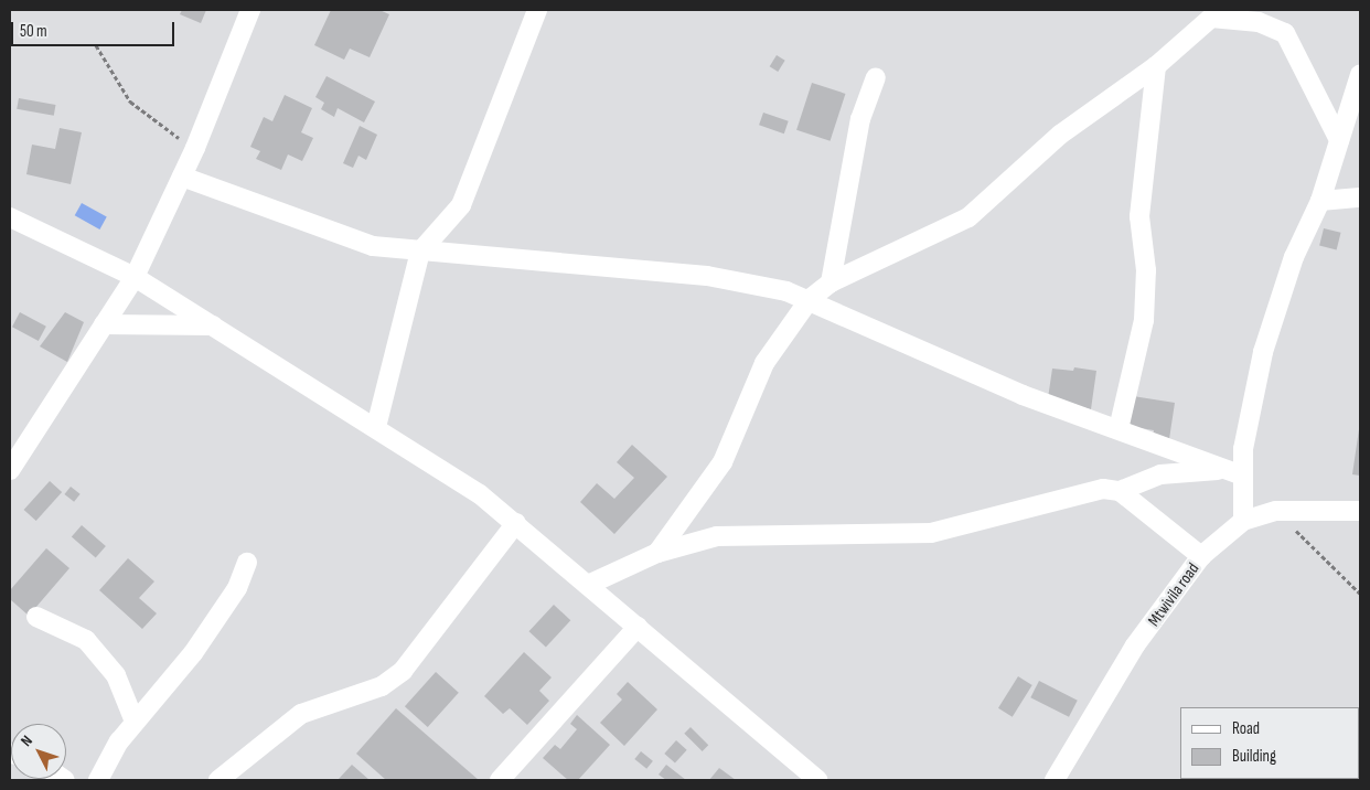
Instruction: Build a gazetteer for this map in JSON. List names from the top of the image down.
{
  "streets": {
    "street": ["Mtwivila road"]
  },
  "legend": ["Road", "Building"],
  "scale_bar": "50 m",
  "north": "top left"
}
